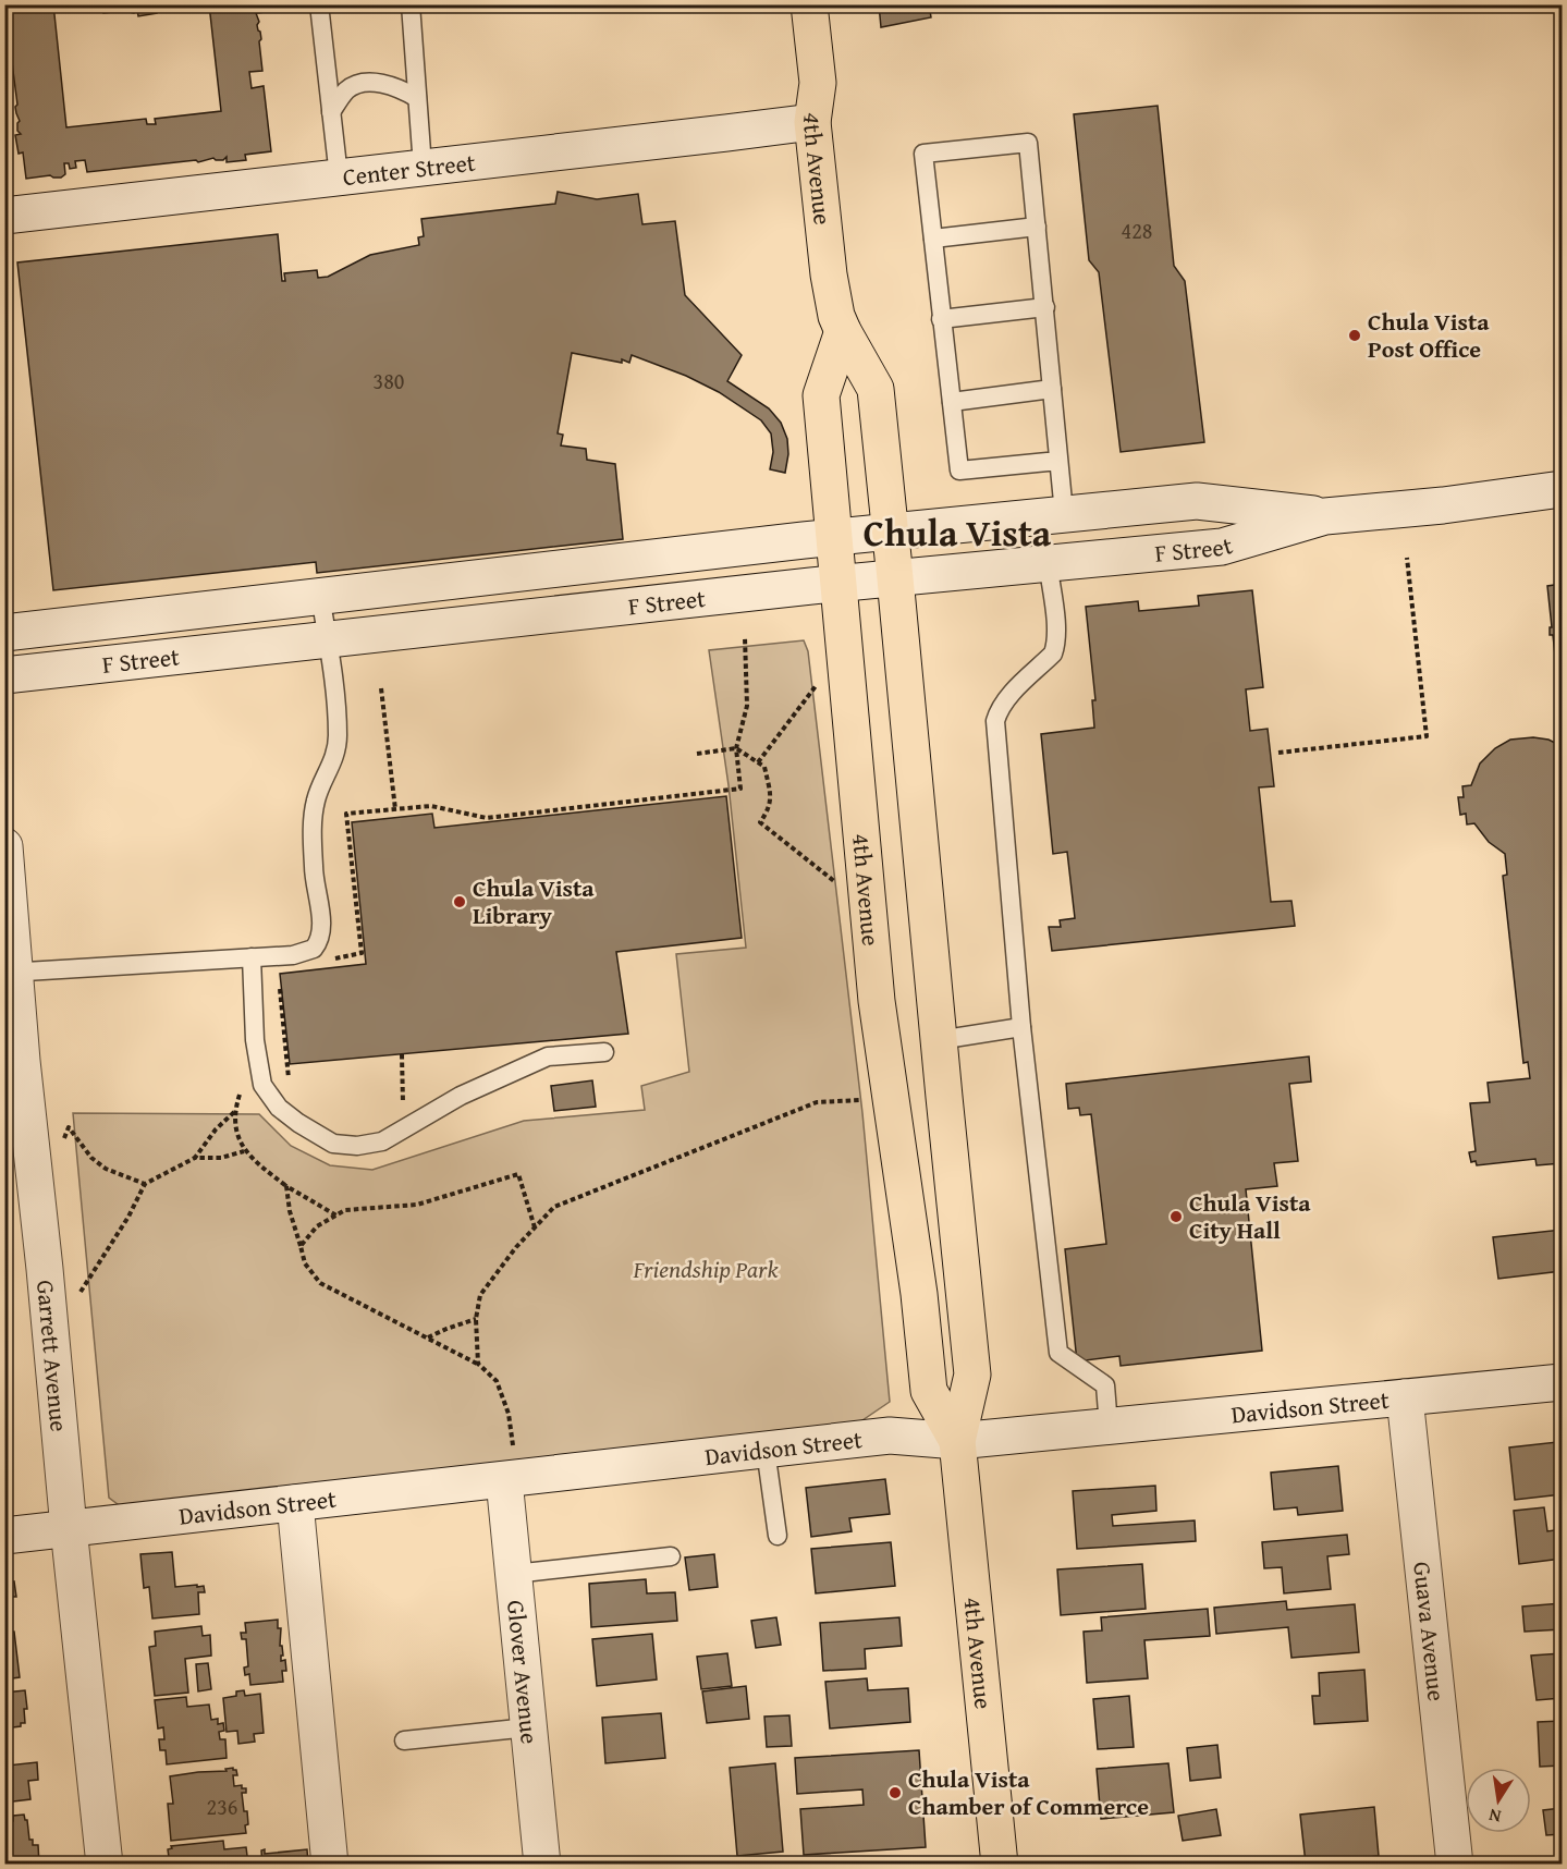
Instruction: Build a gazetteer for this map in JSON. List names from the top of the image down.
{
  "streets": {
    "main road": ["4th Avenue"],
    "street": [
      "Center Street",
      "F Street",
      "Garrett Avenue",
      "Davidson Street",
      "Guava Avenue",
      "Glover Avenue"
    ]
  },
  "crossings": [
    ["Center Street", "4th Avenue"],
    ["4th Avenue", "F Street"],
    ["4th Avenue", "Davidson Street"],
    ["Garrett Avenue", "Davidson Street"],
    ["Davidson Street", "Guava Avenue"],
    ["Davidson Street", "Glover Avenue"]
  ],
  "districts": ["Chula Vista"],
  "parks": ["Friendship Park"],
  "places": [
    "Chula Vista Post Office",
    "Chula Vista Library",
    "Chula Vista City Hall",
    "Chula Vista Chamber of Commerce"
  ],
  "house_numbers": ["428", "380", "236"],
  "north": "bottom"
}
